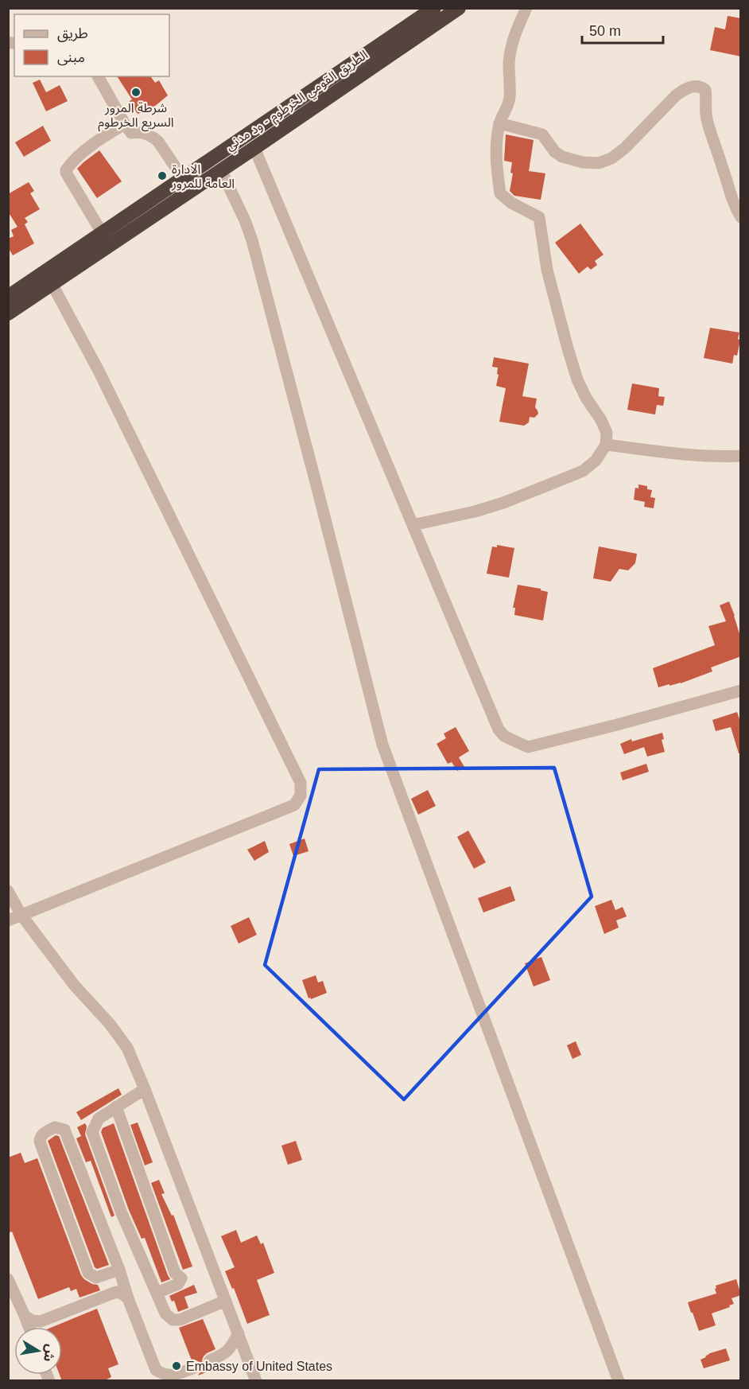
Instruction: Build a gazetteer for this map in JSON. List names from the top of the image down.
{
  "streets": {
    "highway": ["الطريق القومي الخرطوم - ود مدني"]
  },
  "places": ["شرطة المرور السريع الخرطوم", "الادارة العامة للمرور", "Embassy of United States"],
  "legend": ["طريق", "مبنى"],
  "scale_bar": "50 m",
  "north": "right"
}
